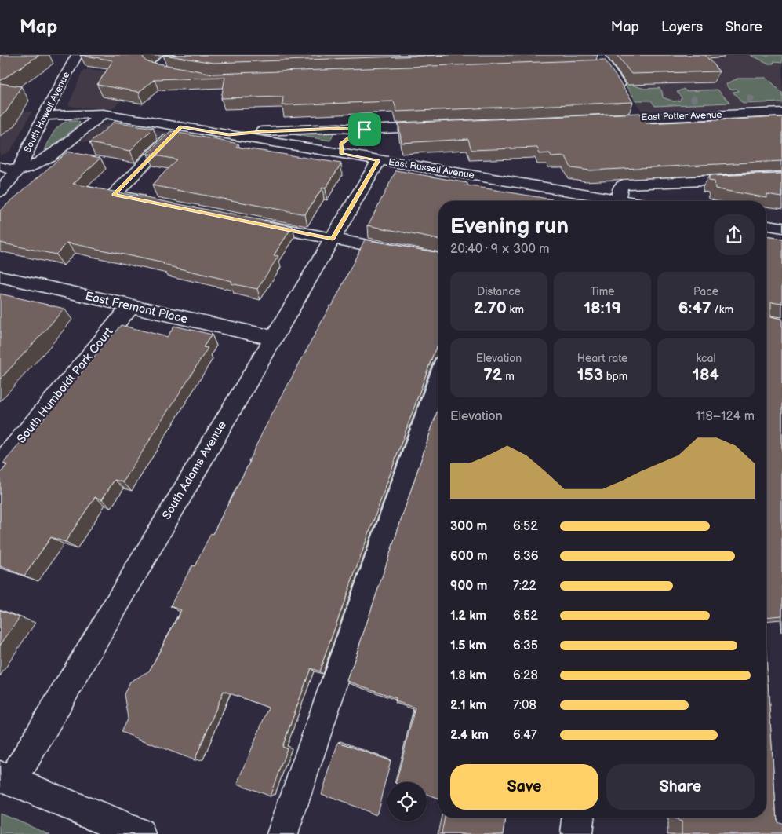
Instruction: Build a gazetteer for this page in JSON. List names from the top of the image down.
{
  "streets": {
    "street": [
      "South Howell Avenue",
      "East Potter Avenue",
      "East Russell Avenue",
      "East Fremont Place",
      "South Humboldt Park Court",
      "South Adams Avenue"
    ]
  },
  "crossings": [
    ["South Howell Avenue", "East Russell Avenue"],
    ["East Russell Avenue", "South Adams Avenue"],
    ["East Fremont Place", "South Humboldt Park Court"],
    ["East Fremont Place", "South Adams Avenue"]
  ],
  "page": {
    "header": "Map",
    "nav": ["Map", "Layers", "Share"],
    "heading": ["Evening run", "20:40 · 9 × 300 m"],
    "stats": [
      ["Distance", "2.70 km"],
      ["Time", "18:19"],
      ["Pace", "6:47 /km"],
      ["Elevation", "72 m"],
      ["Heart rate", "153 bpm"],
      ["kcal", "184"]
    ],
    "chart": ["Elevation", "118–124 m"],
    "list": [
      {
        "name": "300 m",
        "note": "6:52"
      },
      {
        "name": "600 m",
        "note": "6:36"
      },
      {
        "name": "900 m",
        "note": "7:22"
      },
      {
        "name": "1.2 km",
        "note": "6:52"
      },
      {
        "name": "1.5 km",
        "note": "6:35"
      },
      {
        "name": "1.8 km",
        "note": "6:28"
      },
      {
        "name": "2.1 km",
        "note": "7:08"
      },
      {
        "name": "2.4 km",
        "note": "6:47"
      }
    ],
    "buttons": ["Save", "Share"]
  }
}
